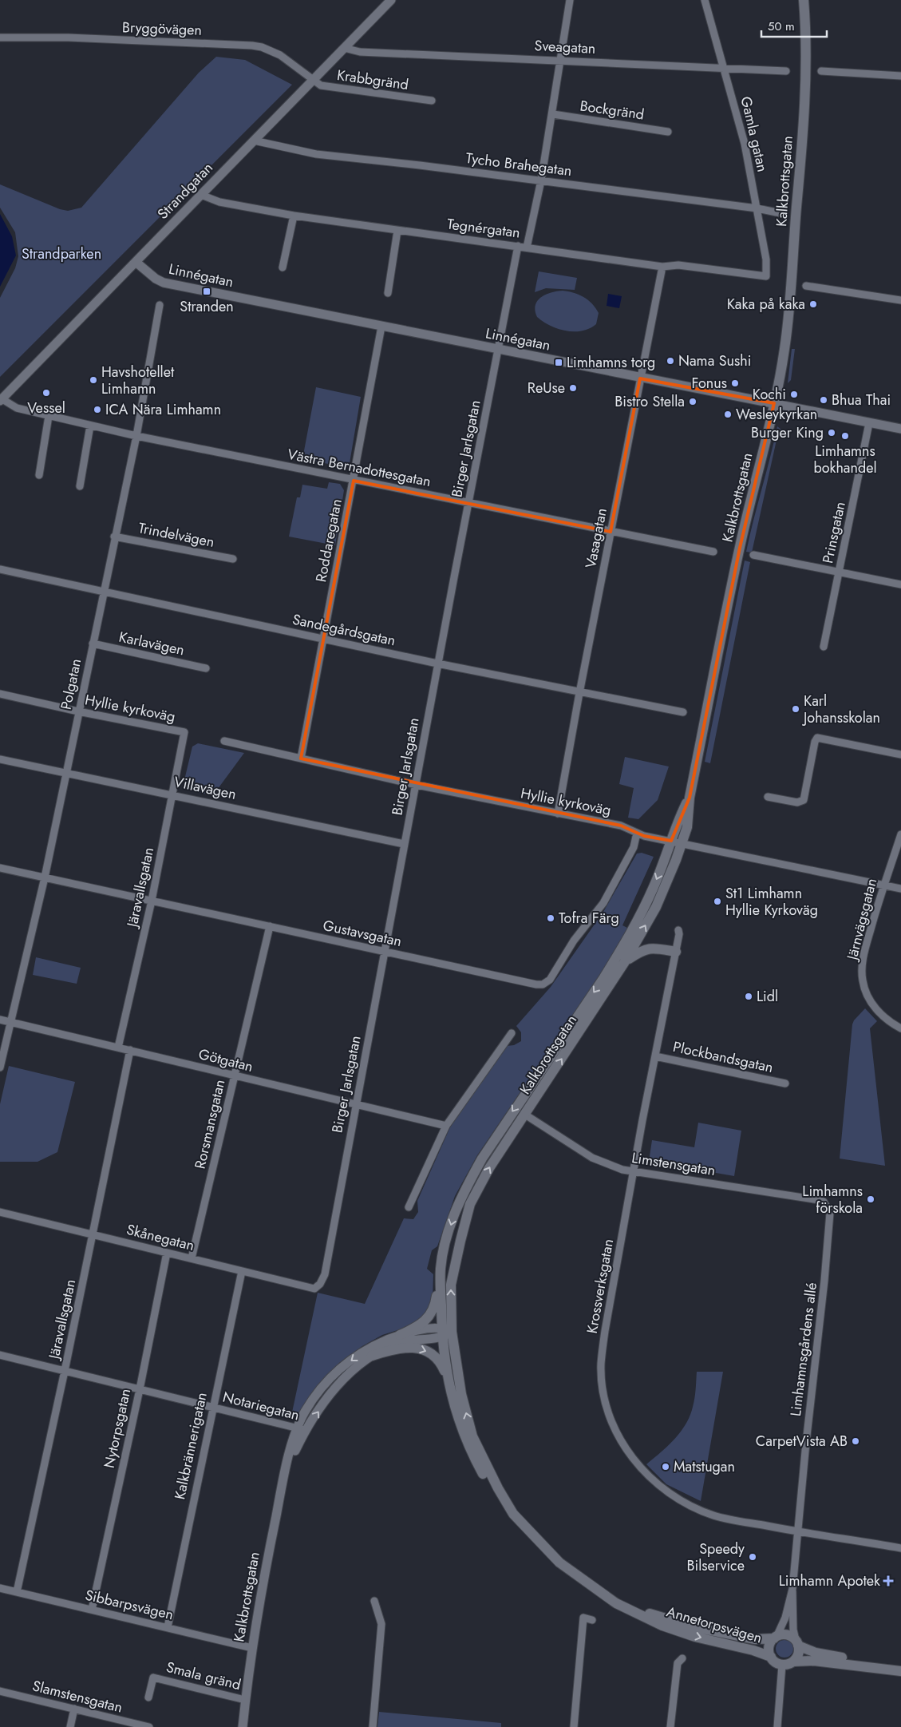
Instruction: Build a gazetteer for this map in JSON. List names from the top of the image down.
{
  "streets": {
    "main road": ["Kalkbrottsgatan", "Annetorpsvägen"],
    "street": [
      "Bryggövägen",
      "Sveagatan",
      "Krabbgränd",
      "Bockgränd",
      "Gamla gatan",
      "Tycho Brahegatan",
      "Strandgatan",
      "Tegnérgatan",
      "Linnégatan",
      "Birger Jarlsgatan",
      "Västra Bernadottesgatan",
      "Prinsgatan",
      "Trindelvägen",
      "Vasagatan",
      "Roddaregatan",
      "Sandegårdsgatan",
      "Karlavägen",
      "Polgatan",
      "Hyllie kyrkoväg",
      "Villavägen",
      "Järavallsgatan",
      "Järnvägsgatan",
      "Gustavsgatan",
      "Plockbandsgatan",
      "Götgatan",
      "Rorsmansgatan",
      "Limstensgatan",
      "Skånegatan",
      "Krossverksgatan",
      "Limhamnsgårdens allé",
      "Notariegatan",
      "Nytorpsgatan",
      "Kalkbrännerigatan",
      "Sibbarpsvägen",
      "Smala gränd",
      "Slamstensgatan"
    ]
  },
  "crossings": [
    ["Bryggövägen", "Krabbgränd"],
    ["Bryggövägen", "Strandgatan"],
    ["Sveagatan", "Gamla gatan"],
    ["Sveagatan", "Strandgatan"],
    ["Krabbgränd", "Strandgatan"],
    ["Gamla gatan", "Tycho Brahegatan"],
    ["Gamla gatan", "Tegnérgatan"],
    ["Tycho Brahegatan", "Strandgatan"],
    ["Kalkbrottsgatan", "Linnégatan"],
    ["Kalkbrottsgatan", "Hyllie kyrkoväg"],
    ["Kalkbrottsgatan", "Limstensgatan"],
    ["Kalkbrottsgatan", "Notariegatan"],
    ["Kalkbrottsgatan", "Sibbarpsvägen"],
    ["Kalkbrottsgatan", "Annetorpsvägen"],
    ["Kalkbrottsgatan", "Smala gränd"],
    ["Strandgatan", "Tegnérgatan"],
    ["Strandgatan", "Linnégatan"],
    ["Strandgatan", "Västra Bernadottesgatan"],
    ["Tegnérgatan", "Birger Jarlsgatan"],
    ["Tegnérgatan", "Vasagatan"],
    ["Linnégatan", "Birger Jarlsgatan"],
    ["Linnégatan", "Prinsgatan"],
    ["Linnégatan", "Vasagatan"],
    ["Linnégatan", "Roddaregatan"],
    ["Birger Jarlsgatan", "Västra Bernadottesgatan"],
    ["Birger Jarlsgatan", "Sandegårdsgatan"],
    ["Birger Jarlsgatan", "Hyllie kyrkoväg"],
    ["Birger Jarlsgatan", "Villavägen"],
    ["Birger Jarlsgatan", "Gustavsgatan"],
    ["Birger Jarlsgatan", "Götgatan"],
    ["Birger Jarlsgatan", "Skånegatan"],
    ["Västra Bernadottesgatan", "Vasagatan"],
    ["Västra Bernadottesgatan", "Roddaregatan"],
    ["Västra Bernadottesgatan", "Polgatan"],
    ["Trindelvägen", "Polgatan"],
    ["Vasagatan", "Sandegårdsgatan"],
    ["Vasagatan", "Hyllie kyrkoväg"],
    ["Roddaregatan", "Sandegårdsgatan"],
    ["Roddaregatan", "Hyllie kyrkoväg"],
    ["Sandegårdsgatan", "Polgatan"],
    ["Karlavägen", "Polgatan"],
    ["Polgatan", "Hyllie kyrkoväg"],
    ["Polgatan", "Villavägen"],
    ["Polgatan", "Gustavsgatan"],
    ["Polgatan", "Götgatan"],
    ["Hyllie kyrkoväg", "Järavallsgatan"],
    ["Hyllie kyrkoväg", "Järnvägsgatan"],
    ["Hyllie kyrkoväg", "Gustavsgatan"],
    ["Villavägen", "Järavallsgatan"],
    ["Järavallsgatan", "Gustavsgatan"],
    ["Järavallsgatan", "Götgatan"],
    ["Järavallsgatan", "Skånegatan"],
    ["Järavallsgatan", "Notariegatan"],
    ["Järavallsgatan", "Sibbarpsvägen"],
    ["Gustavsgatan", "Rorsmansgatan"],
    ["Plockbandsgatan", "Krossverksgatan"],
    ["Götgatan", "Rorsmansgatan"],
    ["Rorsmansgatan", "Skånegatan"],
    ["Limstensgatan", "Krossverksgatan"],
    ["Limstensgatan", "Limhamnsgårdens allé"],
    ["Skånegatan", "Nytorpsgatan"],
    ["Skånegatan", "Kalkbrännerigatan"],
    ["Krossverksgatan", "Limhamnsgårdens allé"],
    ["Limhamnsgårdens allé", "Annetorpsvägen"],
    ["Notariegatan", "Nytorpsgatan"],
    ["Notariegatan", "Kalkbrännerigatan"],
    ["Nytorpsgatan", "Sibbarpsvägen"],
    ["Kalkbrännerigatan", "Sibbarpsvägen"]
  ],
  "parks": ["Strandparken"],
  "places": {
    "transit": ["Stranden", "Limhamns torg"],
    "other": [
      "Kaka på kaka",
      "Nama Sushi",
      "Havshotellet Limhamn",
      "Fonus",
      "ReUse",
      "Vessel",
      "Kochi",
      "Bhua Thai",
      "Bistro Stella",
      "ICA Nära Limhamn",
      "Wesleykyrkan",
      "Burger King",
      "Limhamns bokhandel",
      "Karl Johansskolan",
      "St1 Limhamn Hyllie Kyrkoväg",
      "Tofra Färg",
      "Lidl",
      "Limhamns förskola",
      "CarpetVista AB",
      "Matstugan",
      "Speedy Bilservice"
    ],
    "health": ["Limhamn Apotek"]
  },
  "scale_bar": "50 m"
}
